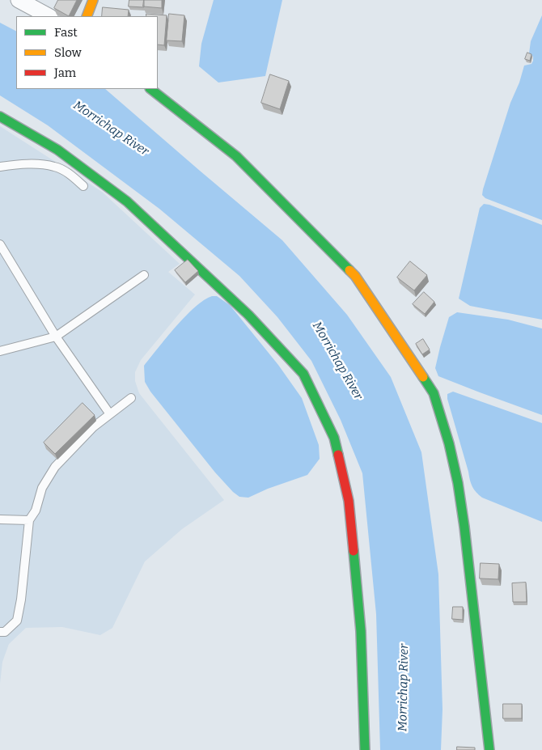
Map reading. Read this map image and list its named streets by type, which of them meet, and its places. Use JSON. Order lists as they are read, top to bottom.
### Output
{
  "water": ["Morrichap River"],
  "legend": ["Fast", "Slow", "Jam"]
}
